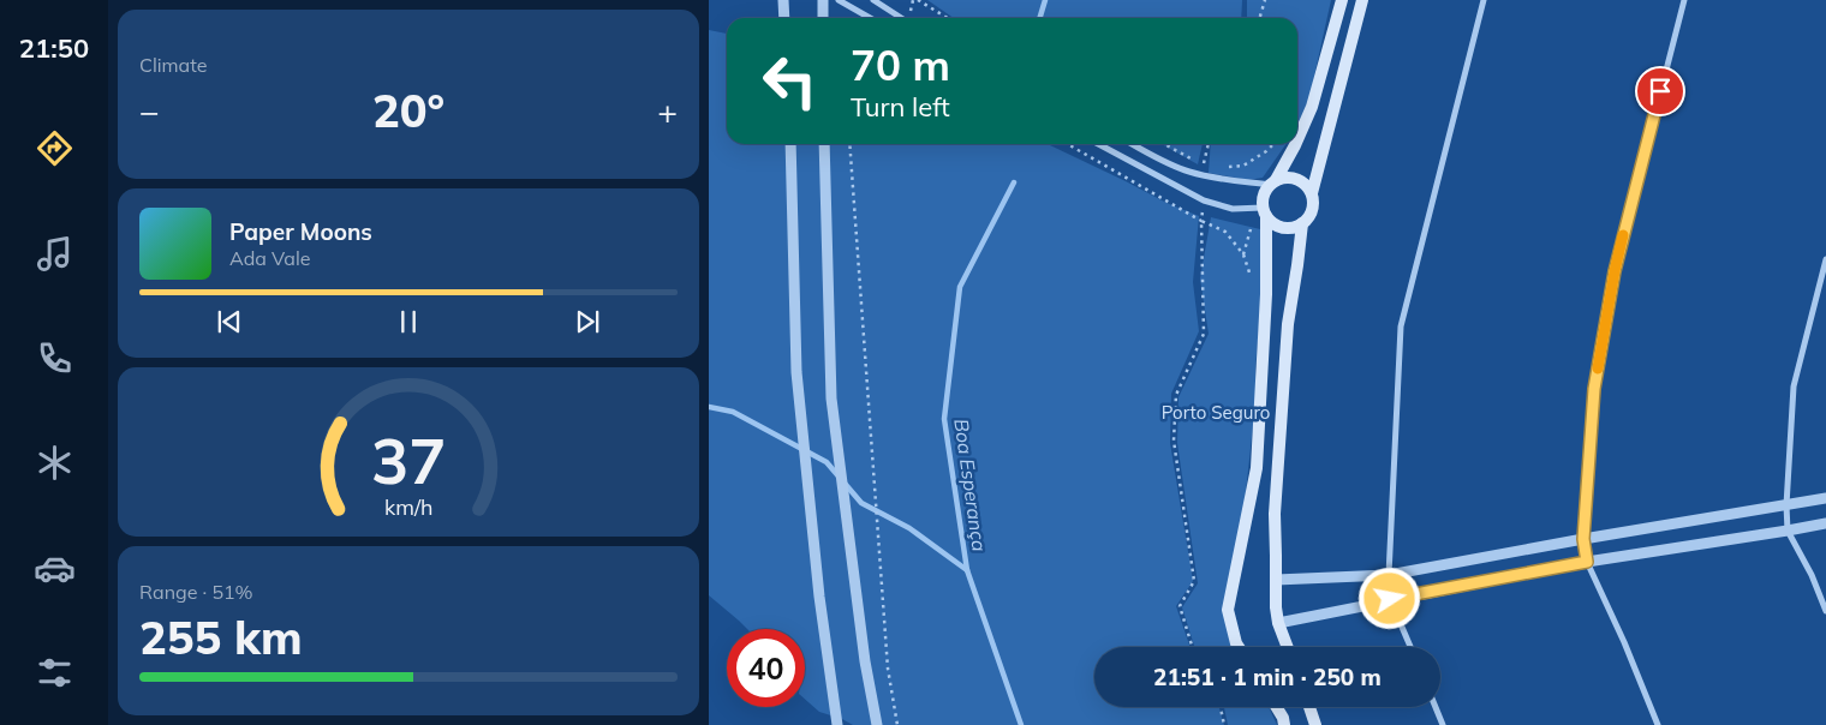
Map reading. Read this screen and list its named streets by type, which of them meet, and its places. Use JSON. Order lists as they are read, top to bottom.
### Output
{
  "water": ["Boa Esperança"],
  "parks": ["Porto Seguro"],
  "page": {
    "tabs": "21:50",
    "tile": [
      "Climate",
      ["Range · 51%", "255 km"]
    ],
    "turn": ["70 m", "Turn left"],
    "heat": ["−", "20°", "+"],
    "song": ["Paper Moons", "Ada Vale"],
    "limit": "40",
    "trip": "21:51 · 1 min · 250 m",
    "gauge": ["37", "km/h"]
  }
}
